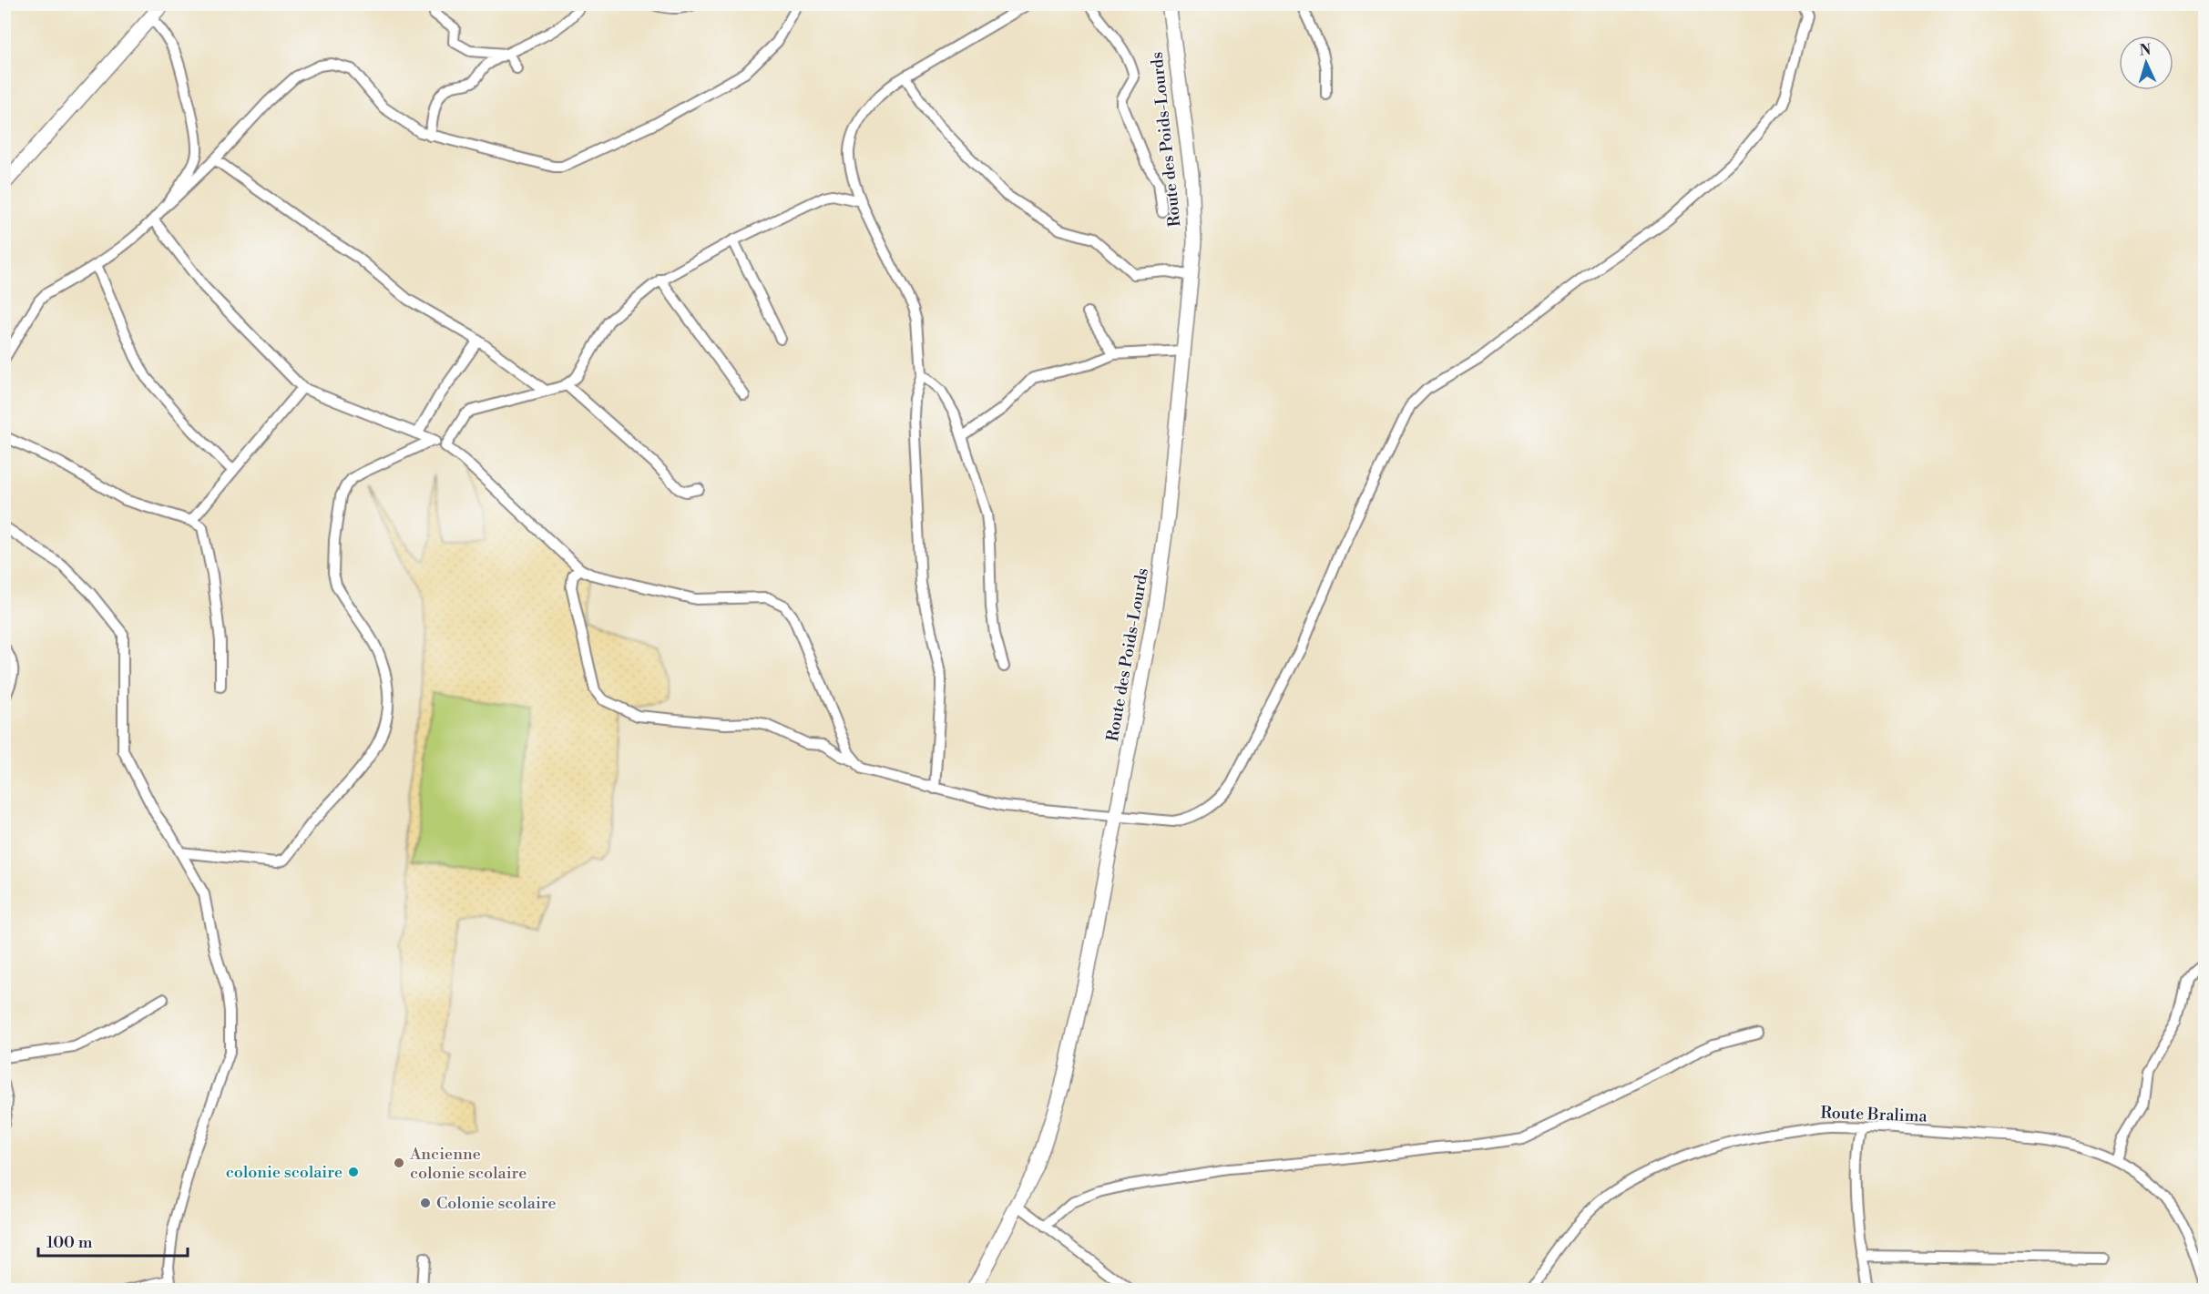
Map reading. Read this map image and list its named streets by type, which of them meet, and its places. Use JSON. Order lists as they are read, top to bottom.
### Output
{
  "streets": {
    "street": ["Route des Poids-Lourds", "Route Bralima"]
  },
  "places": ["Ancienne colonie scolaire", "colonie scolaire", "Colonie scolaire"],
  "scale_bar": "100 m",
  "north": "top"
}
